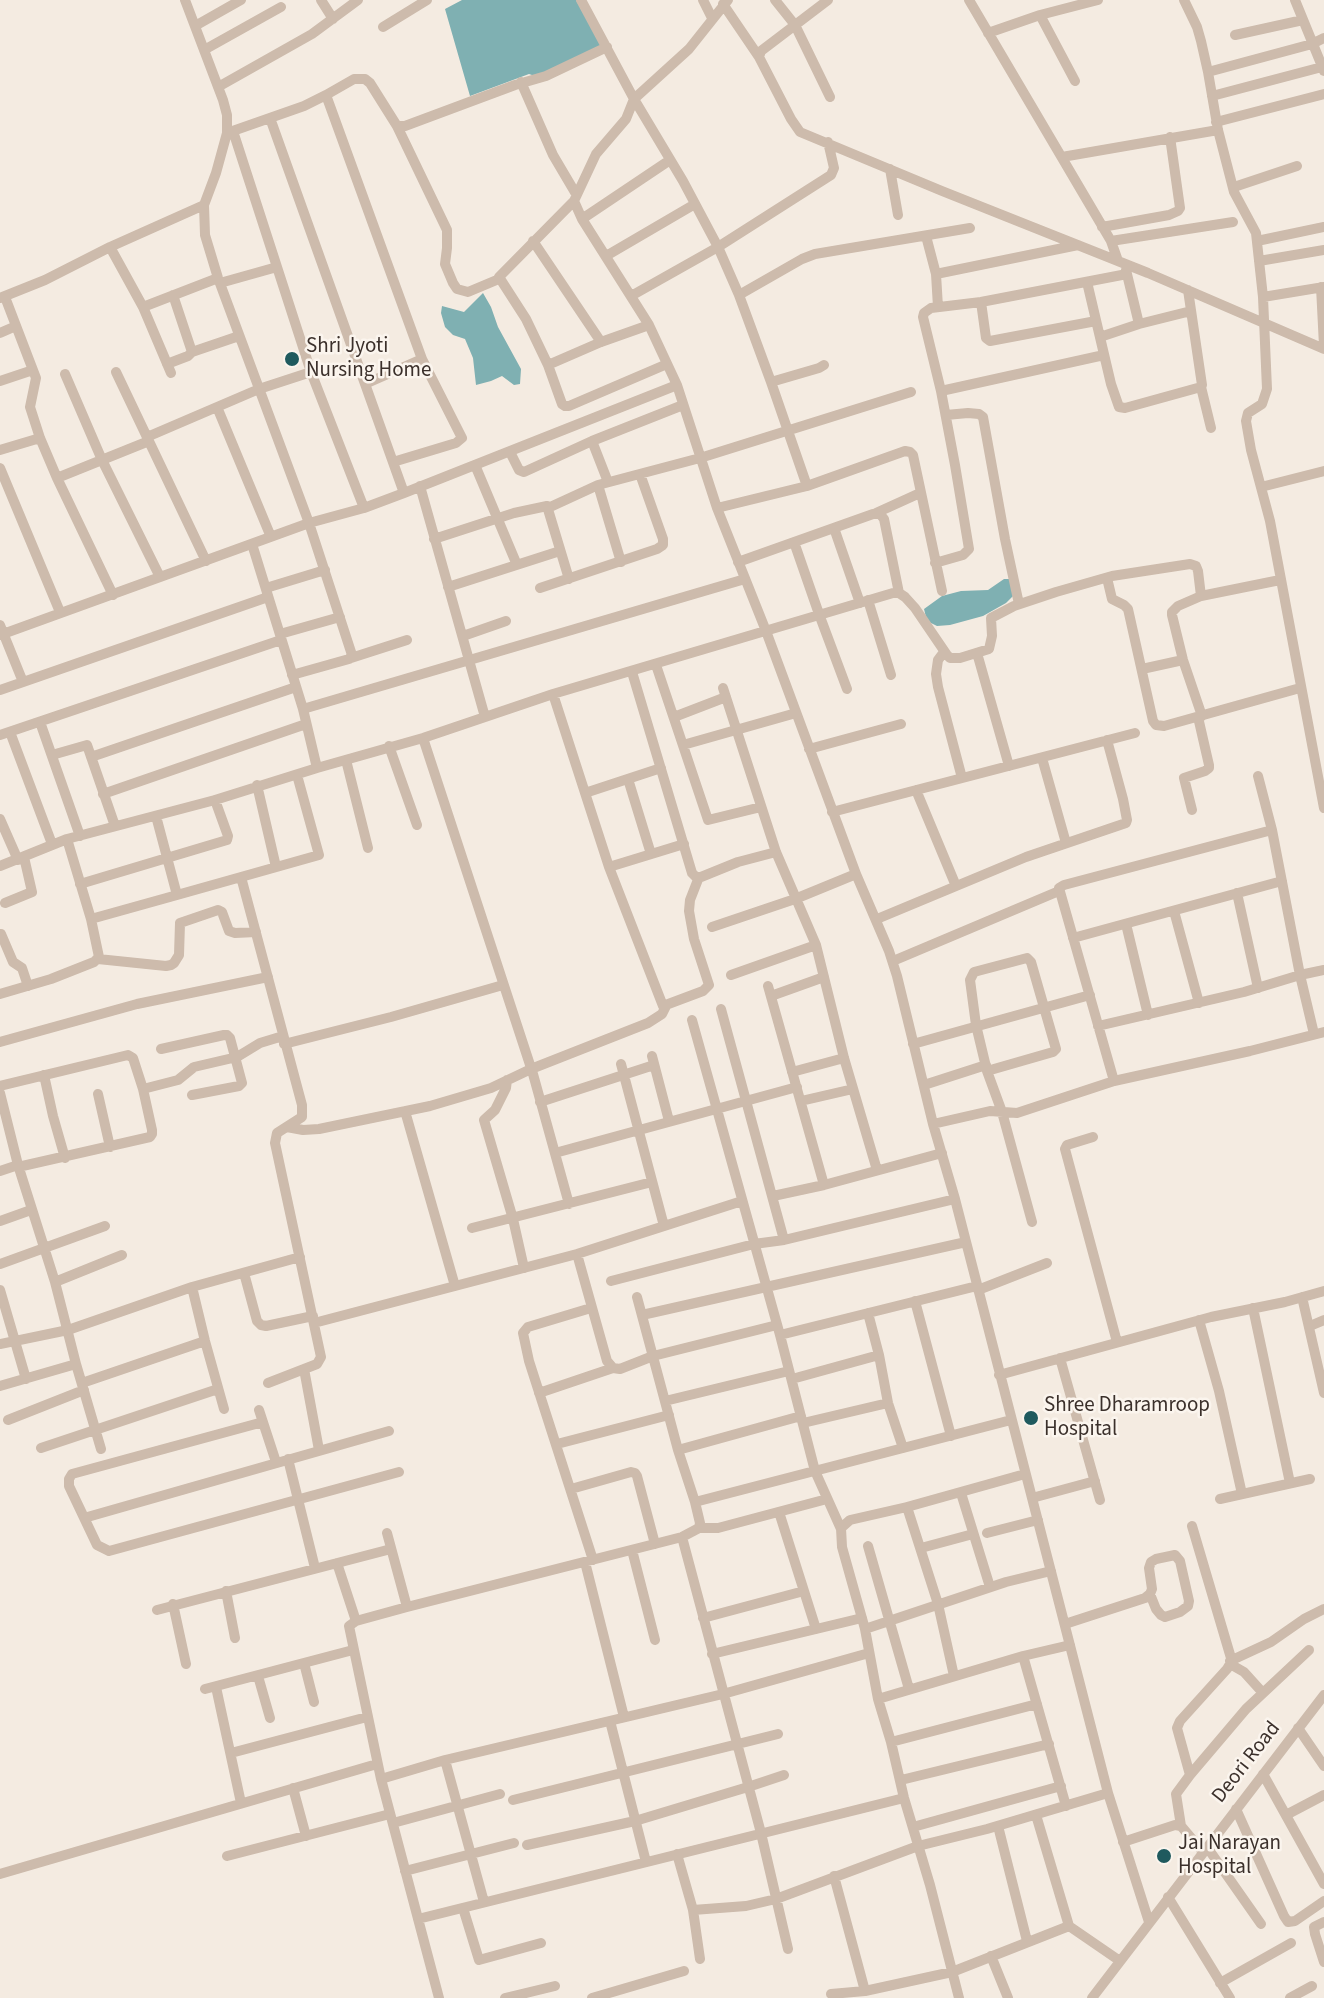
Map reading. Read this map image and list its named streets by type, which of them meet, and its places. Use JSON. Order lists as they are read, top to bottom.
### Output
{
  "streets": {
    "street": ["Deori Road"]
  },
  "places": ["Shri Jyoti Nursing Home", "Shree Dharamroop Hospital", "Jai Narayan Hospital"]
}
